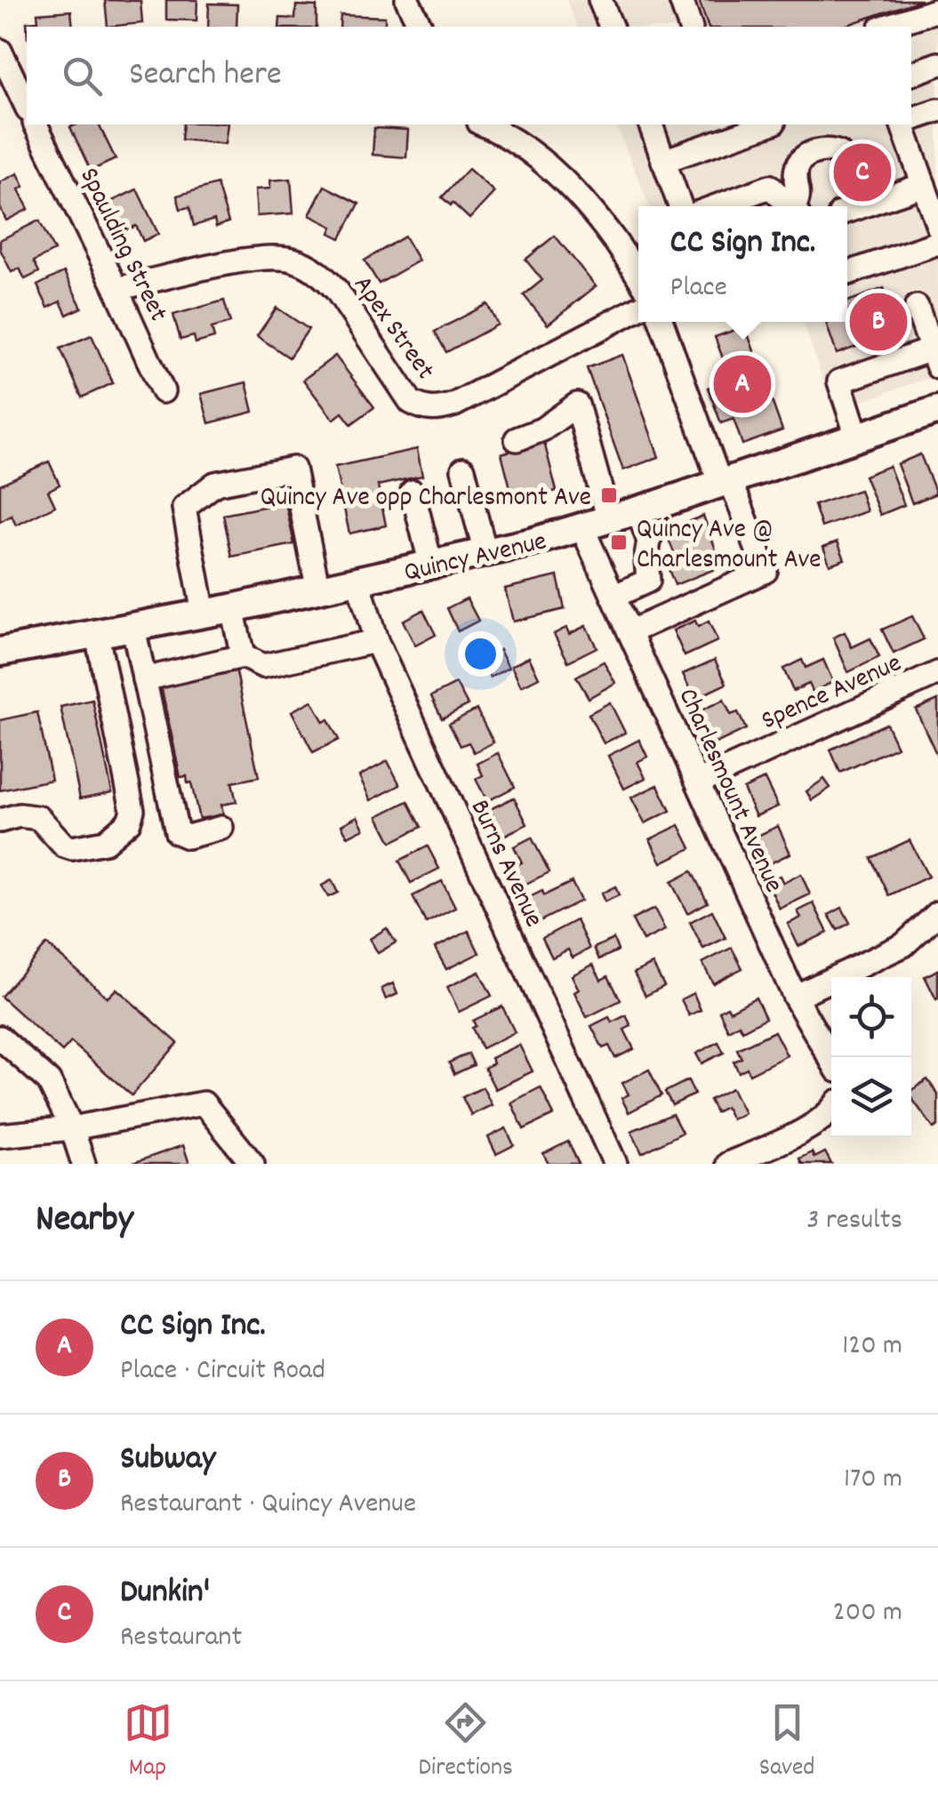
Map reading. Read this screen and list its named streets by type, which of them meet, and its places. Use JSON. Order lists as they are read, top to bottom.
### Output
{
  "streets": {
    "main road": ["Quincy Avenue"],
    "street": [
      "Spaulding Street",
      "Apex Street",
      "Spence Avenue",
      "Charlesmount Avenue",
      "Burns Avenue"
    ]
  },
  "crossings": [
    ["Spaulding Street", "Apex Street"],
    ["Quincy Avenue", "Charlesmount Avenue"],
    ["Quincy Avenue", "Burns Avenue"],
    ["Spence Avenue", "Charlesmount Avenue"]
  ],
  "places": {
    "transit": ["Quincy Ave opp Charlesmont Ave", "Quincy Ave @ Charlesmount Ave"]
  },
  "page": {
    "search": "Search here",
    "pins": ["C", "B", "A"],
    "popup": ["CC Sign Inc.", "Place"],
    "heading": ["Nearby", "3 results"],
    "list": [
      {
        "mark": "A",
        "name": "CC Sign Inc.",
        "note": "Place · Circuit Road",
        "value": "120 m"
      },
      {
        "mark": "B",
        "name": "Subway",
        "note": "Restaurant · Quincy Avenue",
        "value": "170 m"
      },
      {
        "mark": "C",
        "name": "Dunkin'",
        "note": "Restaurant",
        "value": "200 m"
      }
    ],
    "nav": ["Map", "Directions", "Saved"]
  }
}
